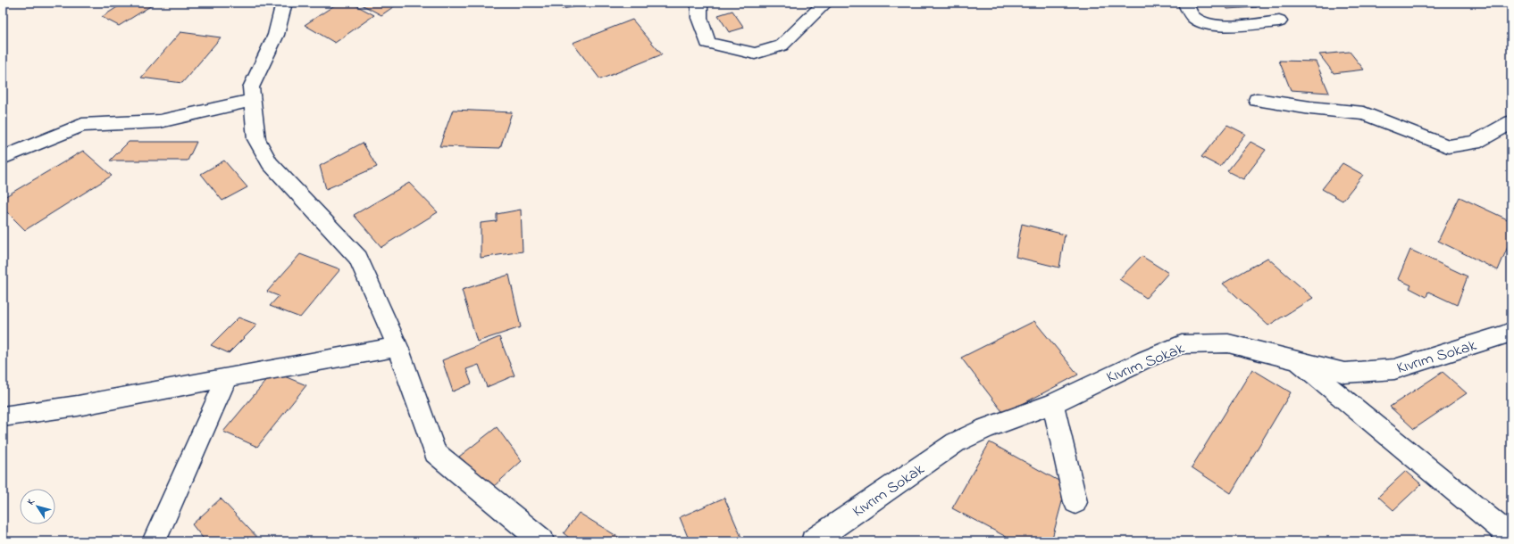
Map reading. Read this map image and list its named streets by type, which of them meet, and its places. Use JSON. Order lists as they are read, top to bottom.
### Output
{
  "streets": {
    "street": ["Kıvrım Sokak"]
  },
  "north": "top left"
}
